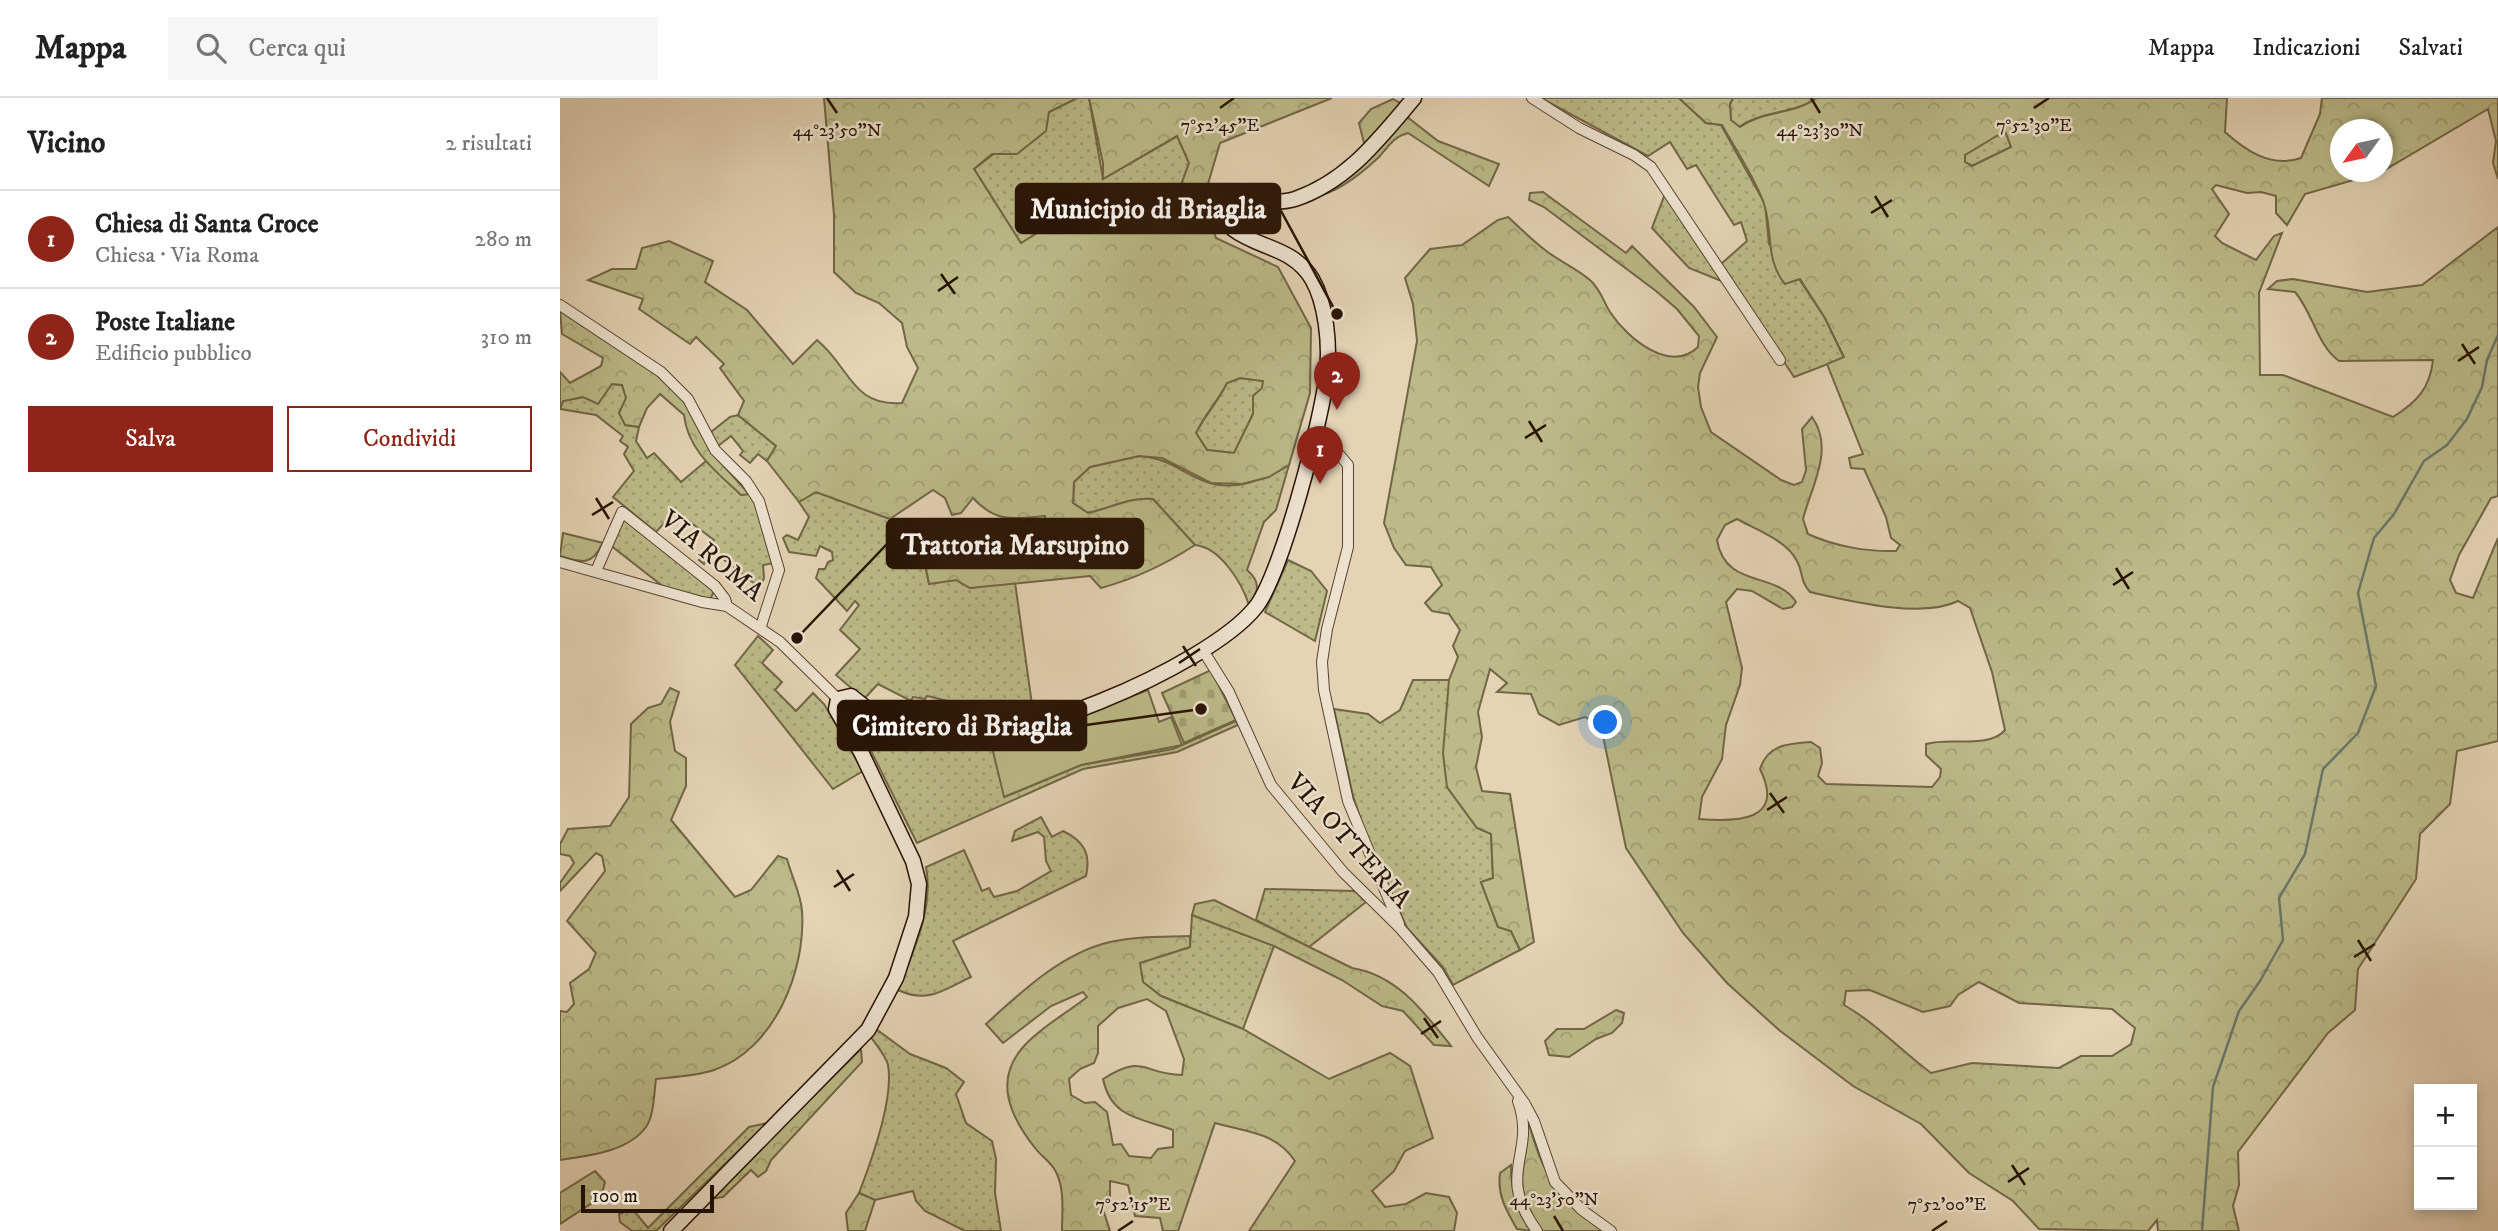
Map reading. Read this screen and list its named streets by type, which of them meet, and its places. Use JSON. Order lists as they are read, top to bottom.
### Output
{
  "streets": {
    "main road": ["VIA ROMA"],
    "street": ["VIA OTTERIA"]
  },
  "crossings": [
    ["VIA ROMA", "VIA OTTERIA"]
  ],
  "places": ["Municipio di Briaglia", "Trattoria Marsupino", "Cimitero di Briaglia"],
  "scale_bar": "100 m",
  "north": "bottom left",
  "page": {
    "header": "Mappa",
    "search": "Cerca qui",
    "nav": ["Mappa", "Indicazioni", "Salvati"],
    "heading": ["Vicino", "2 risultati"],
    "list": [
      {
        "mark": "1",
        "name": "Chiesa di Santa Croce",
        "note": "Chiesa · Via Roma",
        "value": "280 m"
      },
      {
        "mark": "2",
        "name": "Poste Italiane",
        "note": "Edificio pubblico",
        "value": "310 m"
      }
    ],
    "pins": ["2", "1"],
    "buttons": ["Salva", "Condividi"],
    "map_buttons": ["+", "−"],
    "scale": "100 m"
  },
  "coordinates": [
    "7°52'45\"E",
    "7°52'30\"E",
    "44°23'50\"N",
    "44°23'30\"N",
    "7°52'15\"E",
    "7°52'00\"E"
  ]
}
